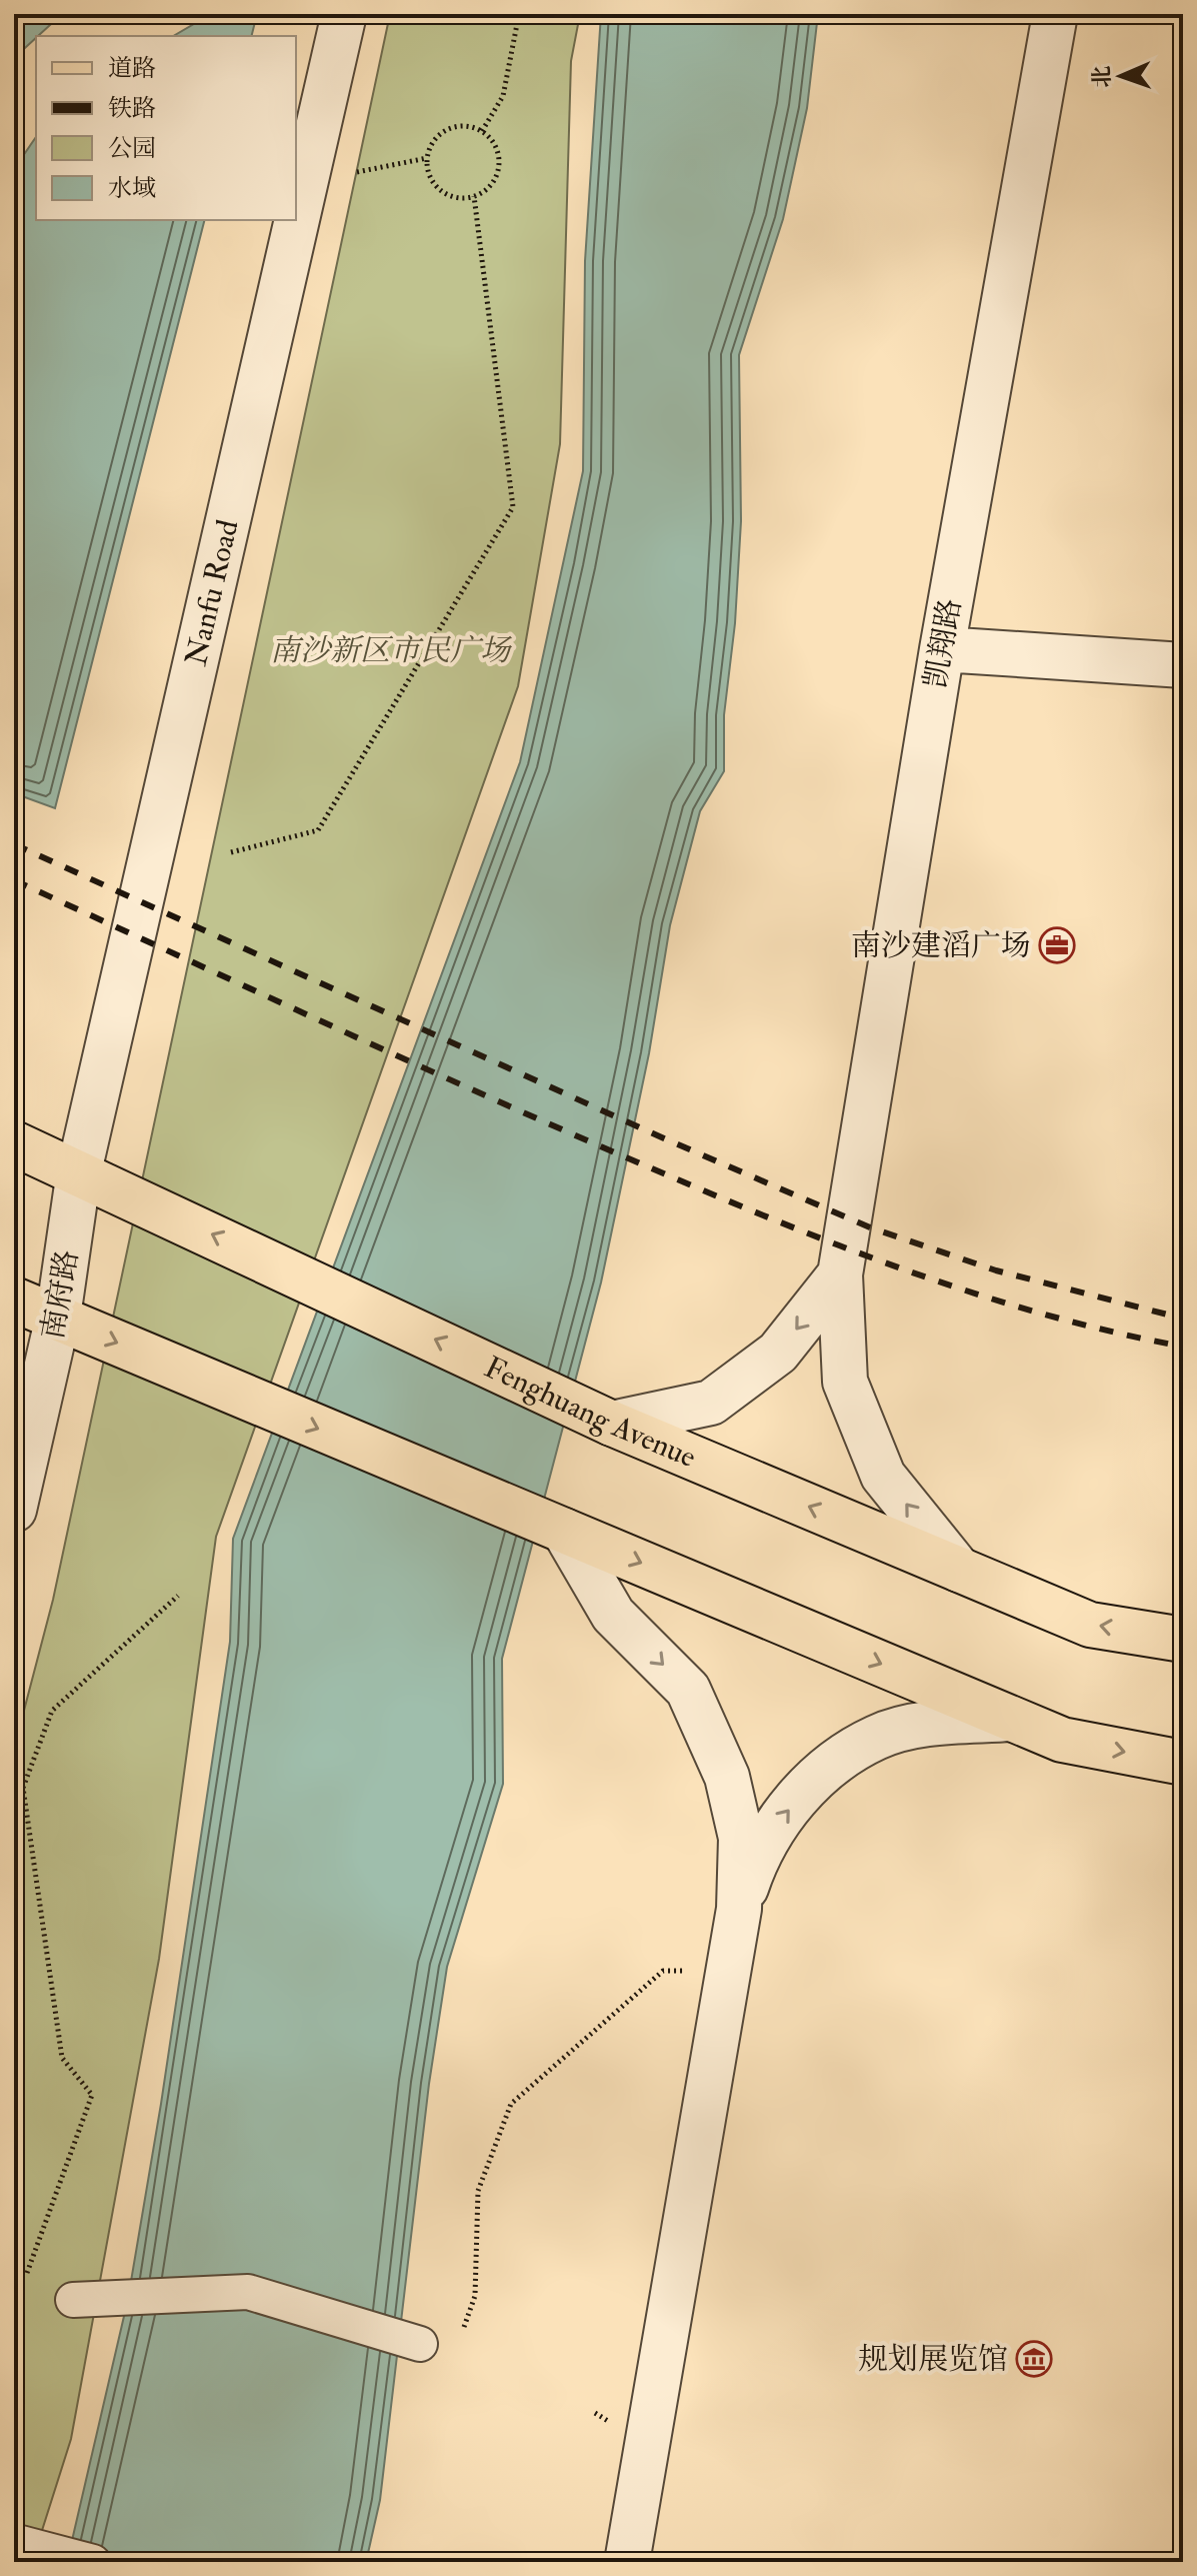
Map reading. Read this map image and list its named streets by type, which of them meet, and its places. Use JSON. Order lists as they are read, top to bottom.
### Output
{
  "streets": {
    "main road": ["Fenghuang Avenue"],
    "street": ["Nanfu Road", "凯翔路", "南府路"]
  },
  "crossings": [
    ["Nanfu Road", "南府路"],
    ["Nanfu Road", "Fenghuang Avenue"],
    ["凯翔路", "Fenghuang Avenue"],
    ["南府路", "Fenghuang Avenue"]
  ],
  "parks": ["南沙新区市民广场"],
  "places": {
    "office": ["南沙建滔广场"],
    "museum": ["规划展览馆"]
  },
  "legend": [
    "道路",
    "铁路",
    "公园",
    "水域"
  ],
  "north": "left"
}
